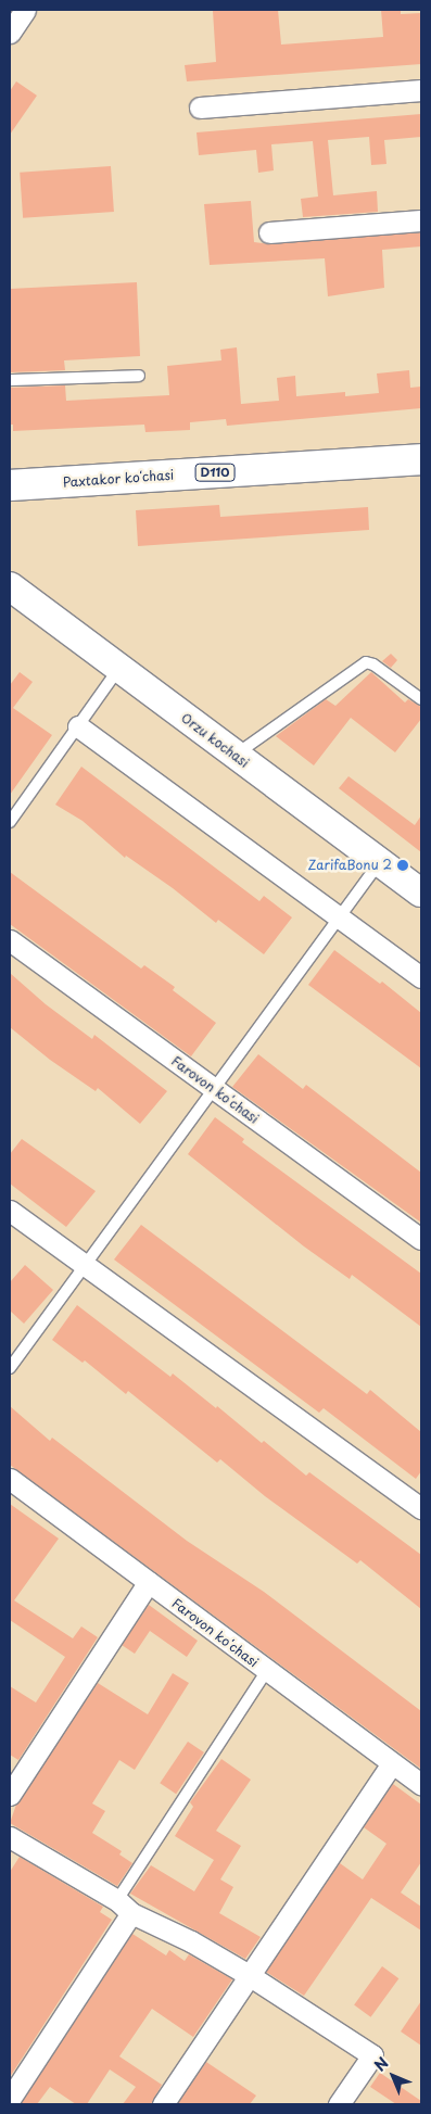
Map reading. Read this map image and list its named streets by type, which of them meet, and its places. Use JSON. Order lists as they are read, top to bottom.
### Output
{
  "streets": {
    "main road": ["D110", "Paxtakor koʻchasi", "Orzu kochasi"],
    "street": ["Farovon koʻchasi"]
  },
  "places": ["ZarifaBonu 2"],
  "north": "top left"
}
